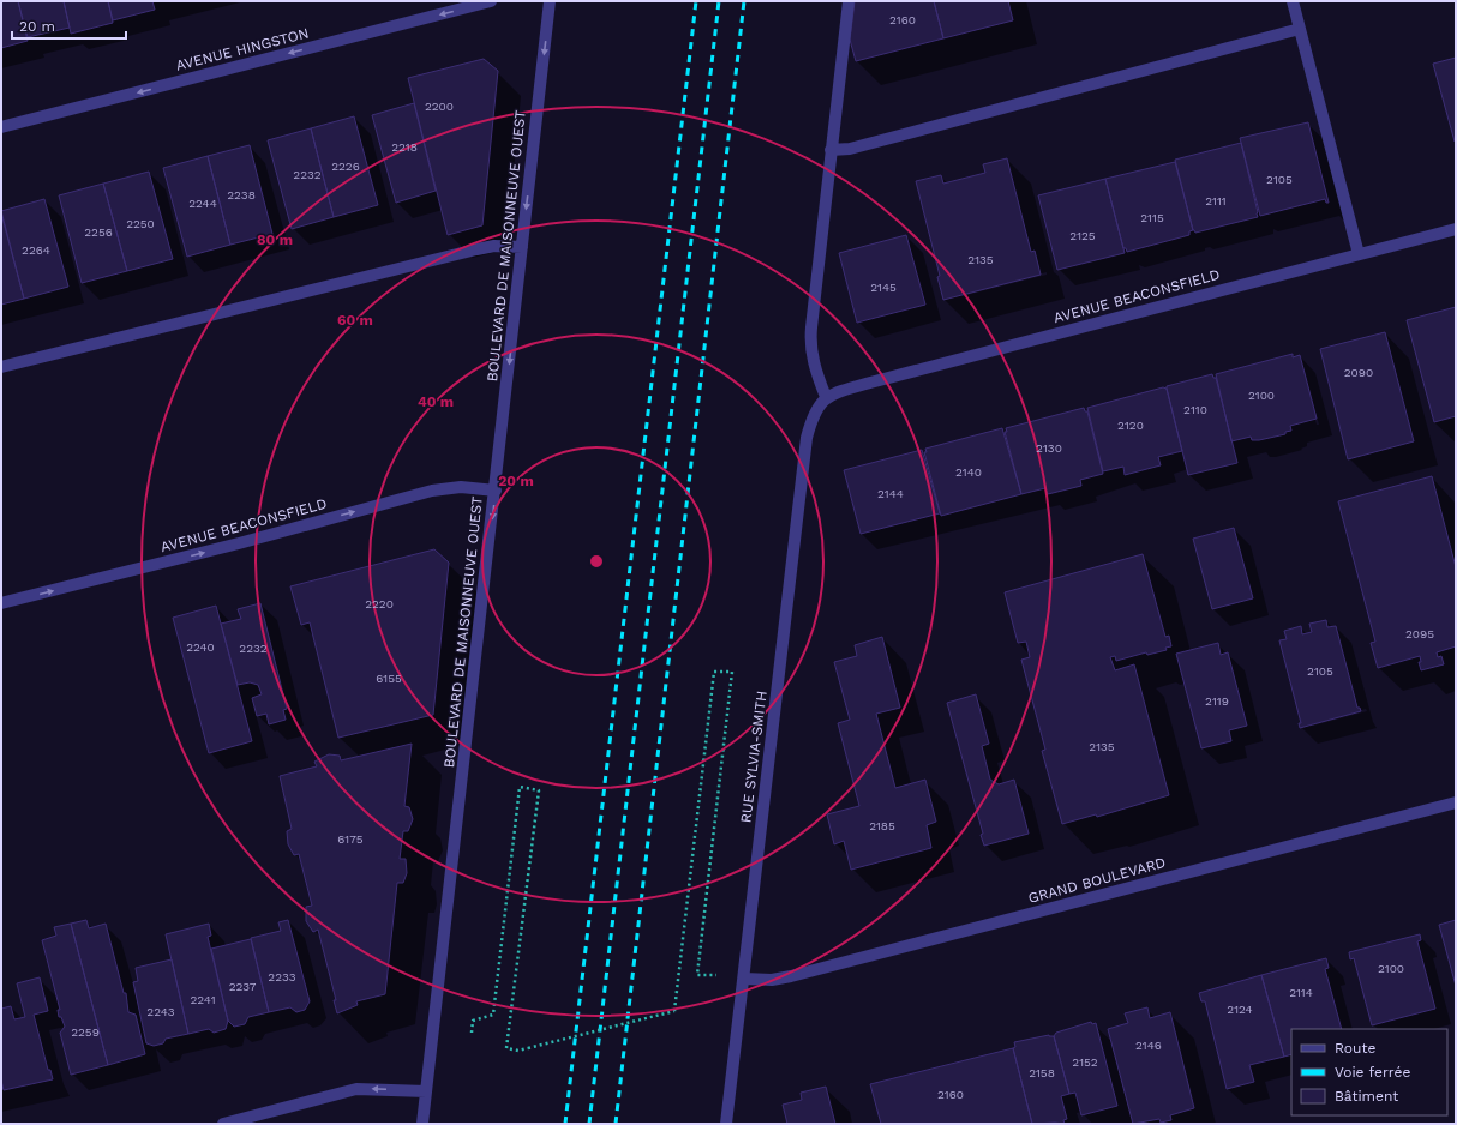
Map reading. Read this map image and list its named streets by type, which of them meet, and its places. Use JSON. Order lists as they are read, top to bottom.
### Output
{
  "streets": {
    "street": [
      "AVENUE HINGSTON",
      "BOULEVARD DE MAISONNEUVE OUEST",
      "AVENUE BEACONSFIELD",
      "RUE SYLVIA-SMITH",
      "GRAND BOULEVARD"
    ]
  },
  "crossings": [
    ["BOULEVARD DE MAISONNEUVE OUEST", "AVENUE BEACONSFIELD"],
    ["AVENUE BEACONSFIELD", "RUE SYLVIA-SMITH"],
    ["RUE SYLVIA-SMITH", "GRAND BOULEVARD"]
  ],
  "one_way": ["AVENUE HINGSTON", "BOULEVARD DE MAISONNEUVE OUEST", "AVENUE BEACONSFIELD"],
  "house_numbers": [
    "2160",
    "2200",
    "2218",
    "2226",
    "2232",
    "2105",
    "2238",
    "2111",
    "2244",
    "2115",
    "2250",
    "2256",
    "2125",
    "2264",
    "2135",
    "2145",
    "2090",
    "2100",
    "2110",
    "2120",
    "2130",
    "2140",
    "2144",
    "2220",
    "2095",
    "2240",
    "2232",
    "2105",
    "6155",
    "2119",
    "2135",
    "2185",
    "6175",
    "2100",
    "2233",
    "2237",
    "2114",
    "2241",
    "2124",
    "2243",
    "2259",
    "2146",
    "2152",
    "2158",
    "2160"
  ],
  "legend": ["Route", "Voie ferrée", "Bâtiment"],
  "scale_bar": "20 m",
  "rings": [
    "80 m",
    "60 m",
    "40 m",
    "20 m"
  ]
}
